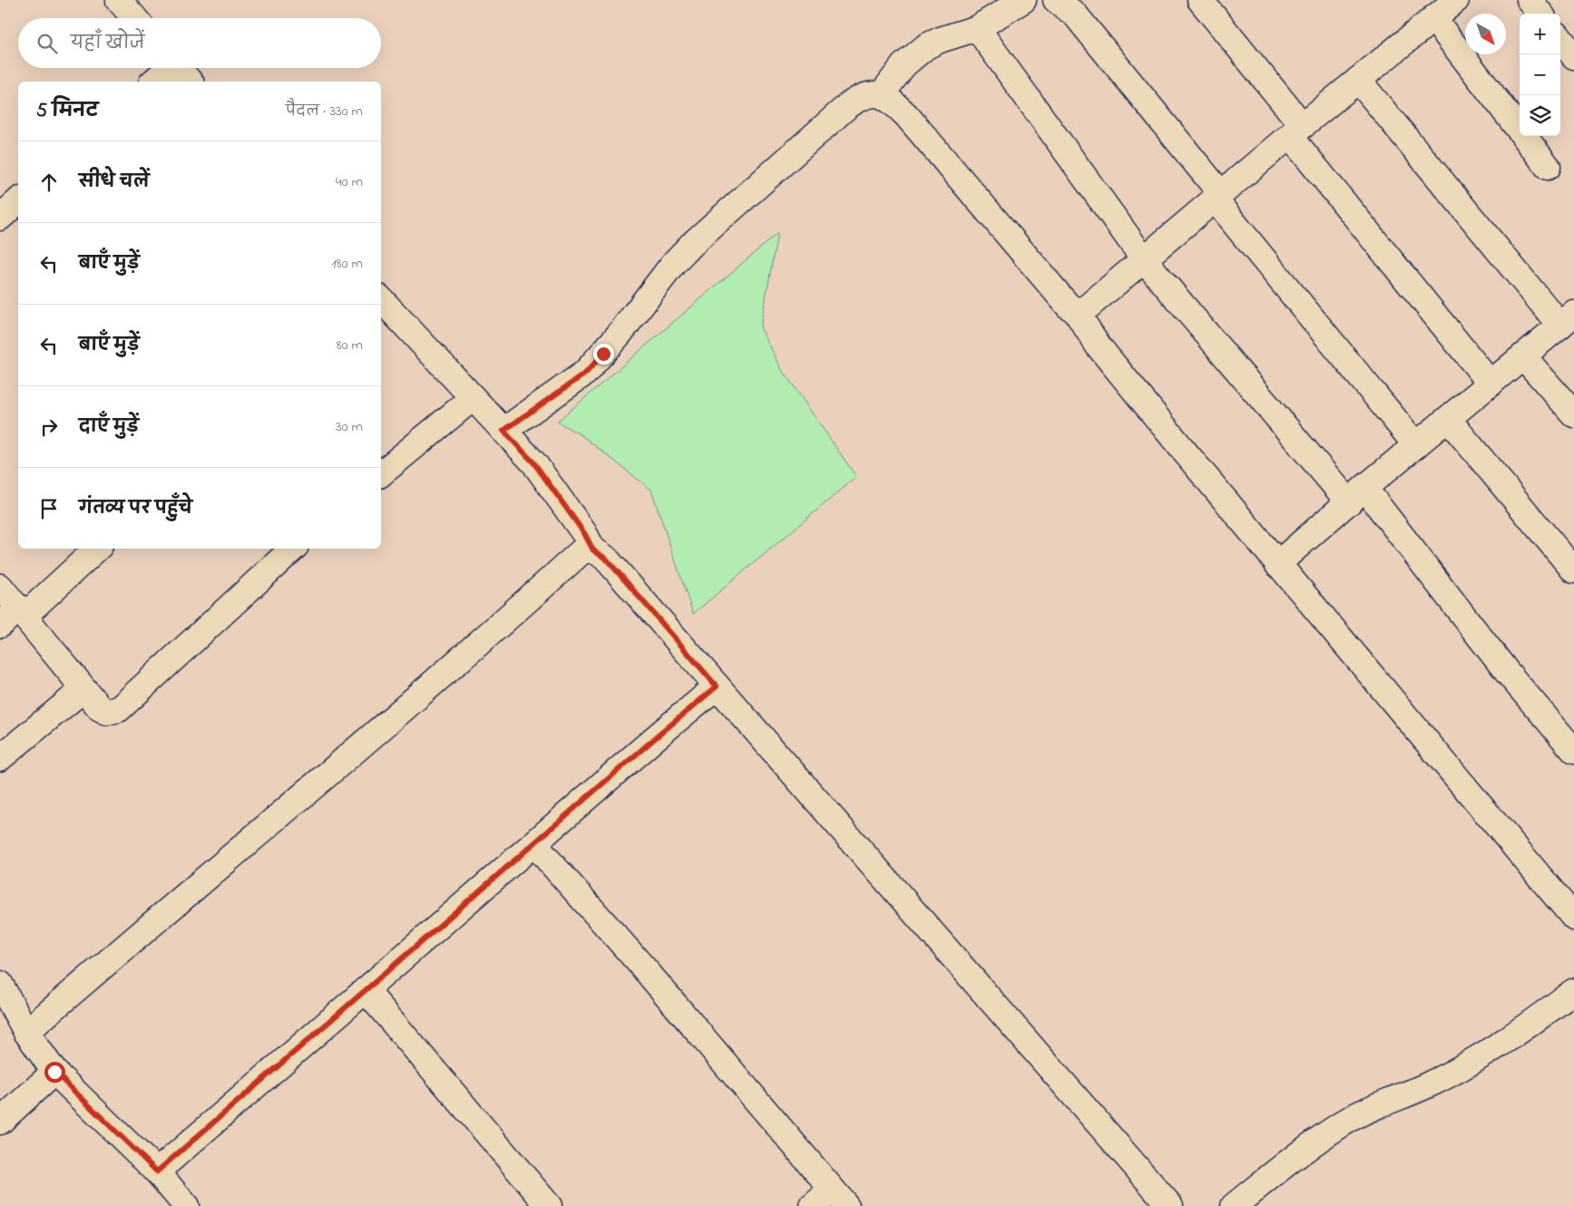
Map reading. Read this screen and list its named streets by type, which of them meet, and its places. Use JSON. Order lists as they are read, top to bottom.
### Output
{
  "north": "bottom right",
  "page": {
    "map_buttons": ["+", "−"],
    "search": "यहाँ खोजें",
    "heading": ["5 मिनट", "पैदल · 330 m"],
    "list": [
      ["सीधे चलें", "40 m"],
      ["बाएँ मुड़ें", "180 m"],
      ["बाएँ मुड़ें", "80 m"],
      ["दाएँ मुड़ें", "30 m"],
      "गंतव्य पर पहुँचे"
    ]
  }
}
